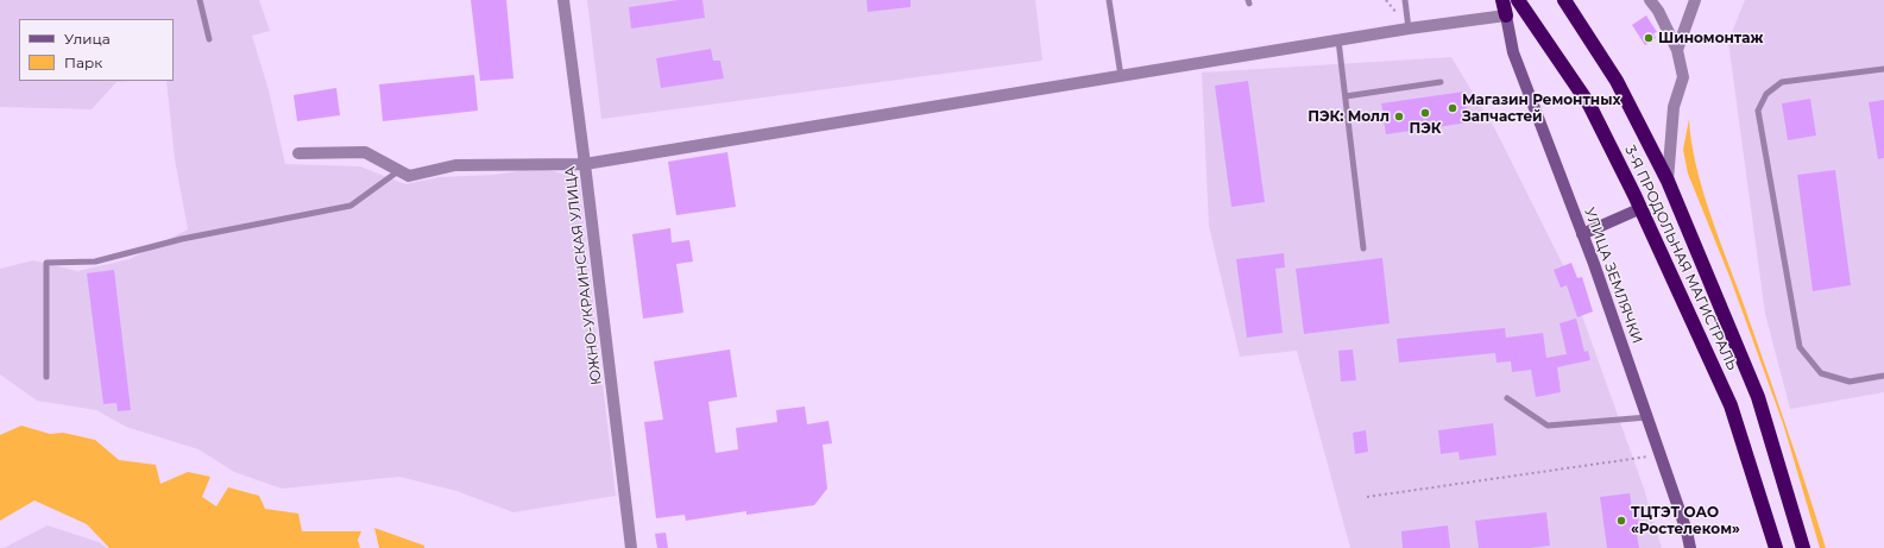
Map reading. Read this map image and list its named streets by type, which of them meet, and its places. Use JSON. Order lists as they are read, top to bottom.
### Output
{
  "streets": {
    "highway": ["3-Я ПРОДОЛЬНАЯ МАГИСТРАЛЬ"],
    "street": ["ЮЖНО-УКРАИНСКАЯ УЛИЦА", "УЛИЦА ЗЕМЛЯЧКИ"]
  },
  "places": [
    "Шиномонтаж",
    "Магазин Ремонтных Запчастей",
    "ПЭК",
    "ПЭК: Молл",
    "ТЦТЭТ ОАО «Ростелеком»"
  ],
  "legend": ["Улица", "Парк"]
}
